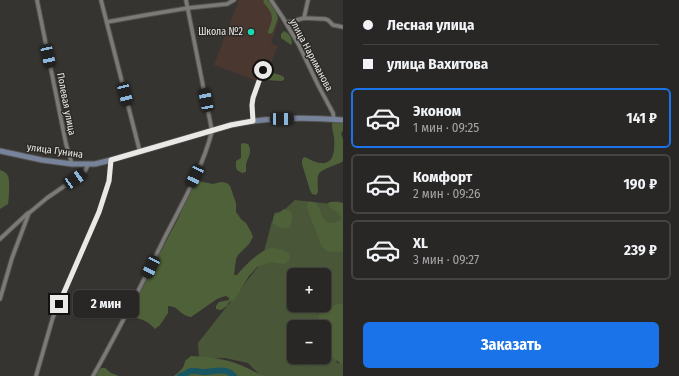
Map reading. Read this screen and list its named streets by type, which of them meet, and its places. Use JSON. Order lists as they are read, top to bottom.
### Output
{
  "streets": {
    "main road": ["улица Гунина"],
    "street": ["улица Нариманова", "Полевая улица"]
  },
  "crossings": [
    ["улица Нариманова", "улица Гунина"],
    ["Полевая улица", "улица Гунина"]
  ],
  "places": ["Школа №2"],
  "page": {
    "banner": ["Лесная улица", "улица Вахитова"],
    "list": [
      {
        "name": "Эконом",
        "note": "1 мин · 09:25",
        "value": "141 ₽"
      },
      {
        "name": "Комфорт",
        "note": "2 мин · 09:26",
        "value": "190 ₽"
      },
      {
        "name": "XL",
        "note": "3 мин · 09:27",
        "value": "239 ₽"
      }
    ],
    "map_buttons": ["+", "−"],
    "bubble": "2 мин",
    "buttons": "Заказать"
  }
}
